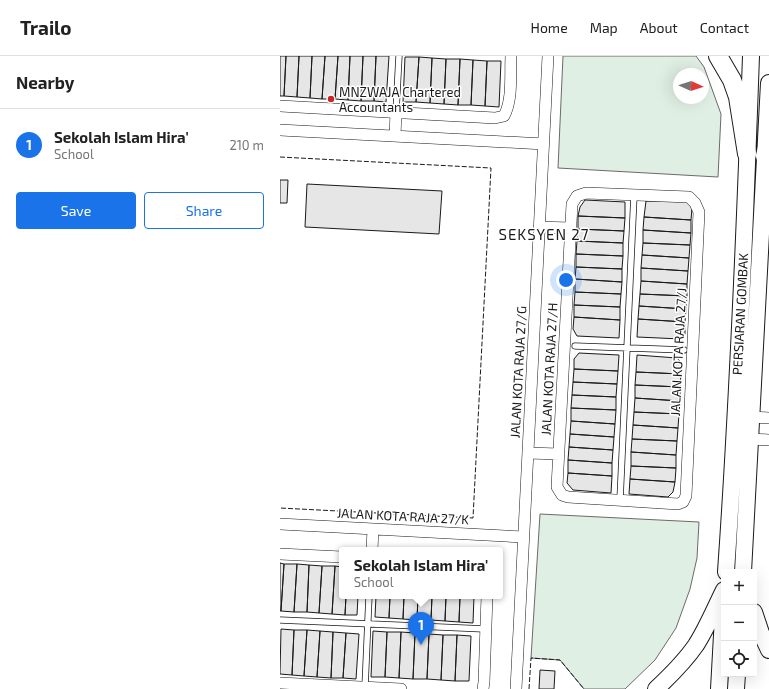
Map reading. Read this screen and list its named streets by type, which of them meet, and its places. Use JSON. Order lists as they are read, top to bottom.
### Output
{
  "streets": {
    "main road": ["PERSIARAN GOMBAK"],
    "street": [
      "JALAN KOTA RAJA 27/J",
      "JALAN KOTA RAJA 27/H",
      "JALAN KOTA RAJA 27/G",
      "JALAN KOTA RAJA 27/K"
    ]
  },
  "crossings": [
    ["JALAN KOTA RAJA 27/J", "JALAN KOTA RAJA 27/H"],
    ["JALAN KOTA RAJA 27/G", "JALAN KOTA RAJA 27/K"]
  ],
  "districts": ["SEKSYEN 27"],
  "places": ["MNZWAJA Chartered Accountants"],
  "north": "right",
  "page": {
    "header": "Trailo",
    "nav": [
      "Home",
      "Map",
      "About",
      "Contact"
    ],
    "heading": "Nearby",
    "list": [
      {
        "mark": "1",
        "name": "Sekolah Islam Hira'",
        "note": "School",
        "value": "210 m"
      }
    ],
    "buttons": ["Save", "Share"],
    "popup": ["Sekolah Islam Hira'", "School"],
    "map_buttons": ["+", "−"],
    "pins": "1"
  }
}
